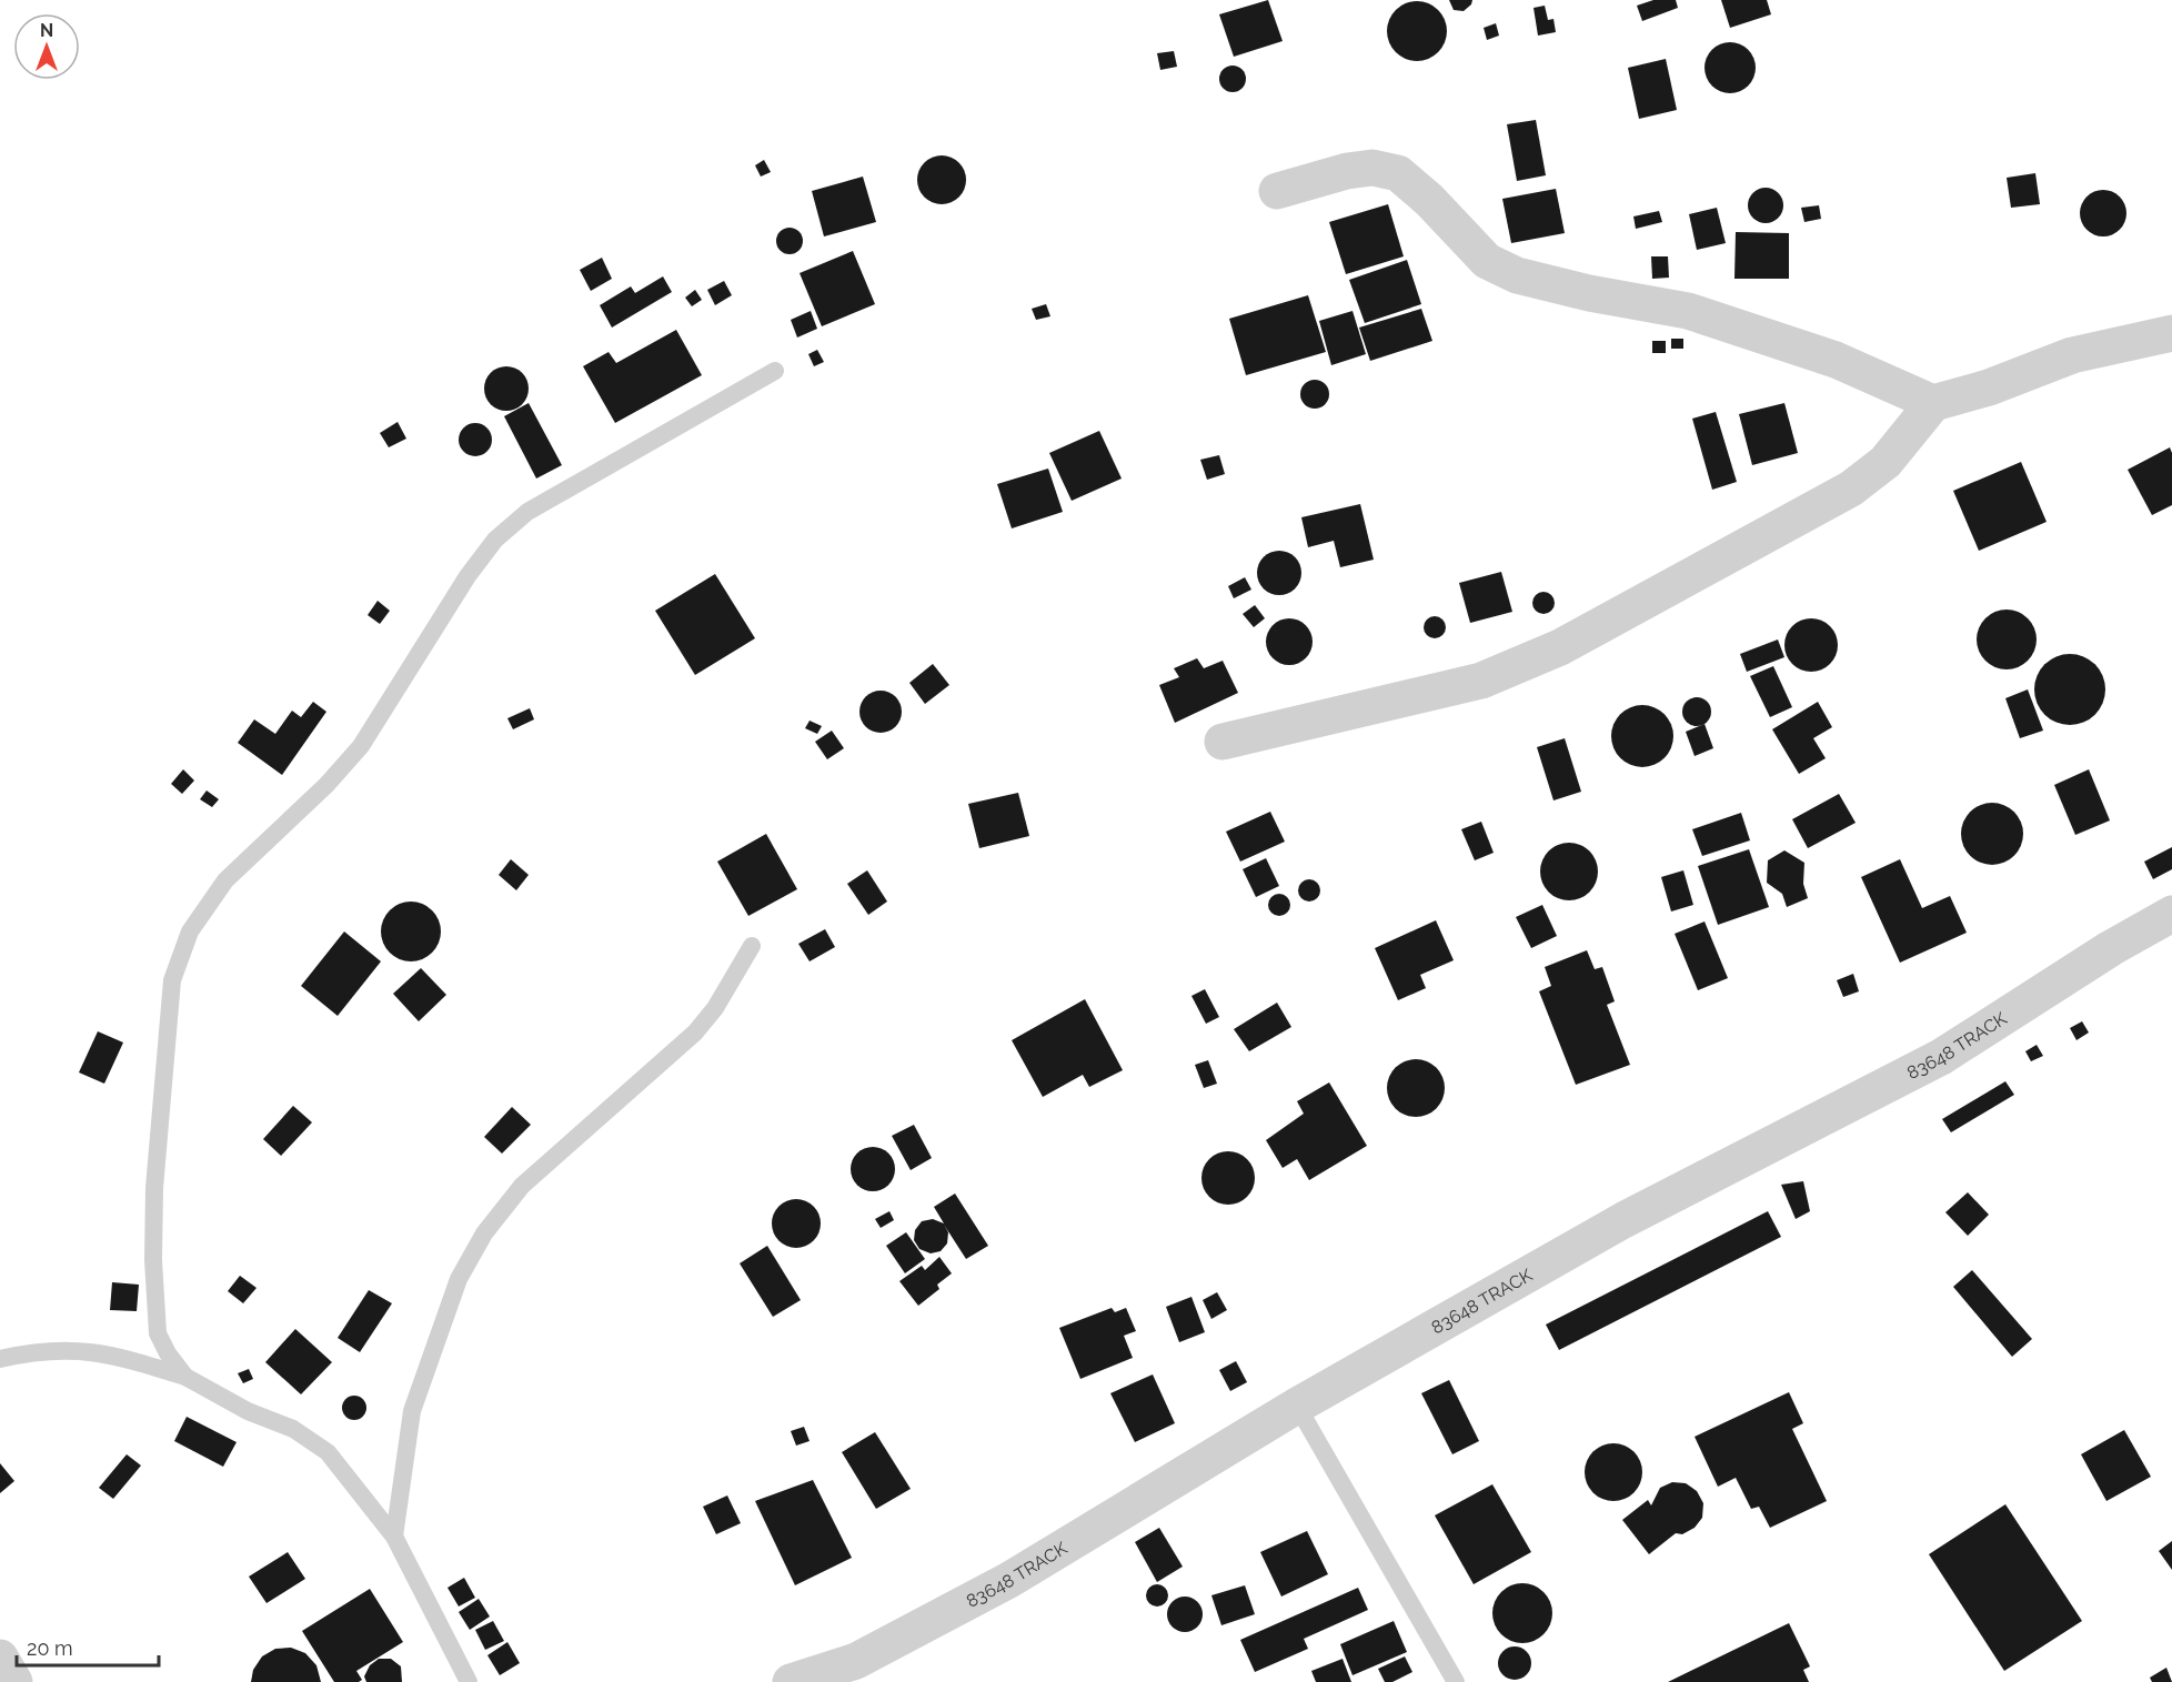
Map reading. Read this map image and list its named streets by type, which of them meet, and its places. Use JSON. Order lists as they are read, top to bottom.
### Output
{
  "streets": {
    "street": ["83648 TRACK"]
  },
  "scale_bar": "20 m",
  "north": "top"
}
